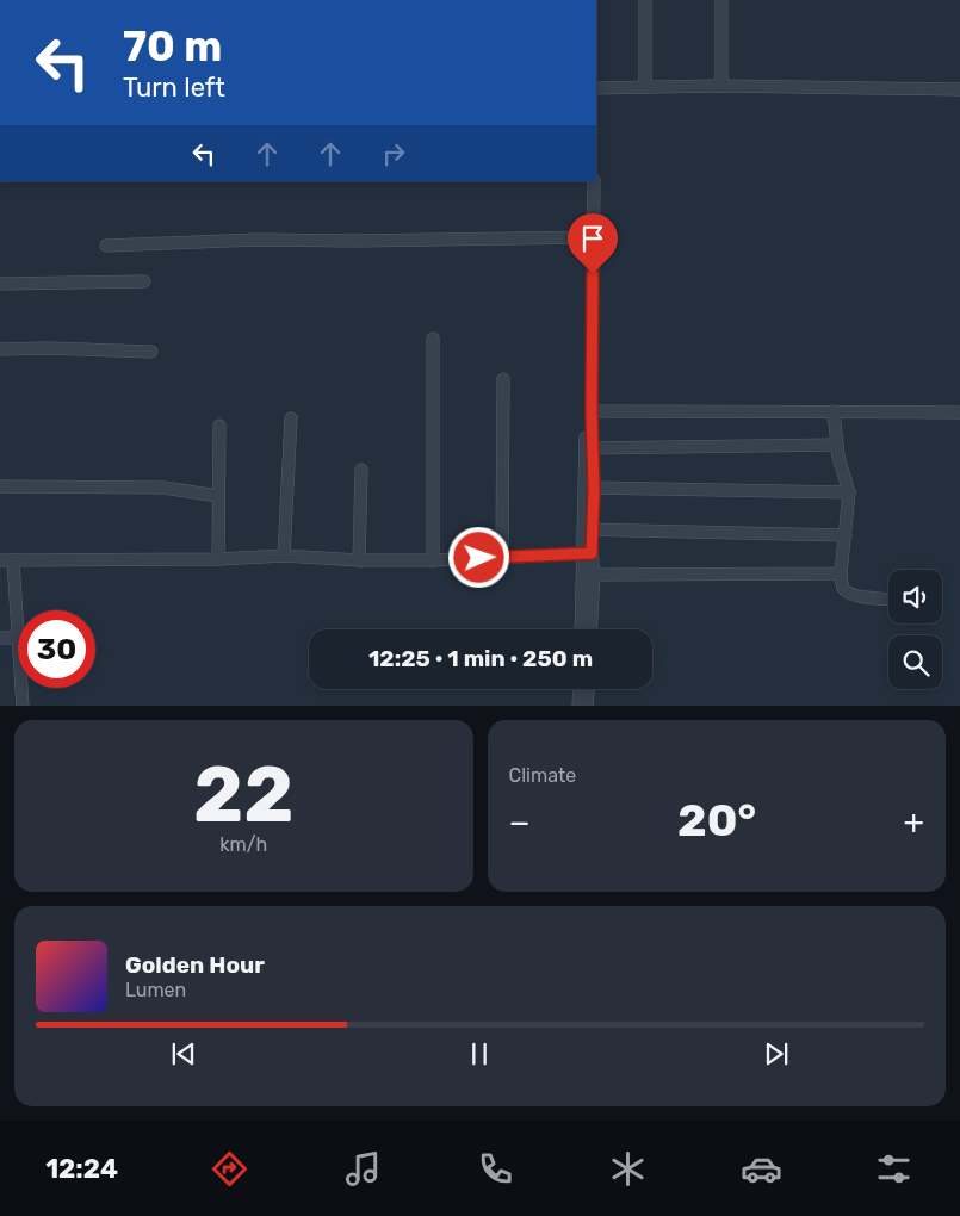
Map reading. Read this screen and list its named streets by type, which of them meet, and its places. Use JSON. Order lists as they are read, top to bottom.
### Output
{
  "page": {
    "turn": ["70 m", "Turn left"],
    "limit": "30",
    "trip": "12:25 · 1 min · 250 m",
    "tile": [
      ["22", "km/h"],
      "Climate"
    ],
    "heat": ["−", "20°", "+"],
    "song": ["Golden Hour", "Lumen"],
    "tabs": "12:24"
  }
}
